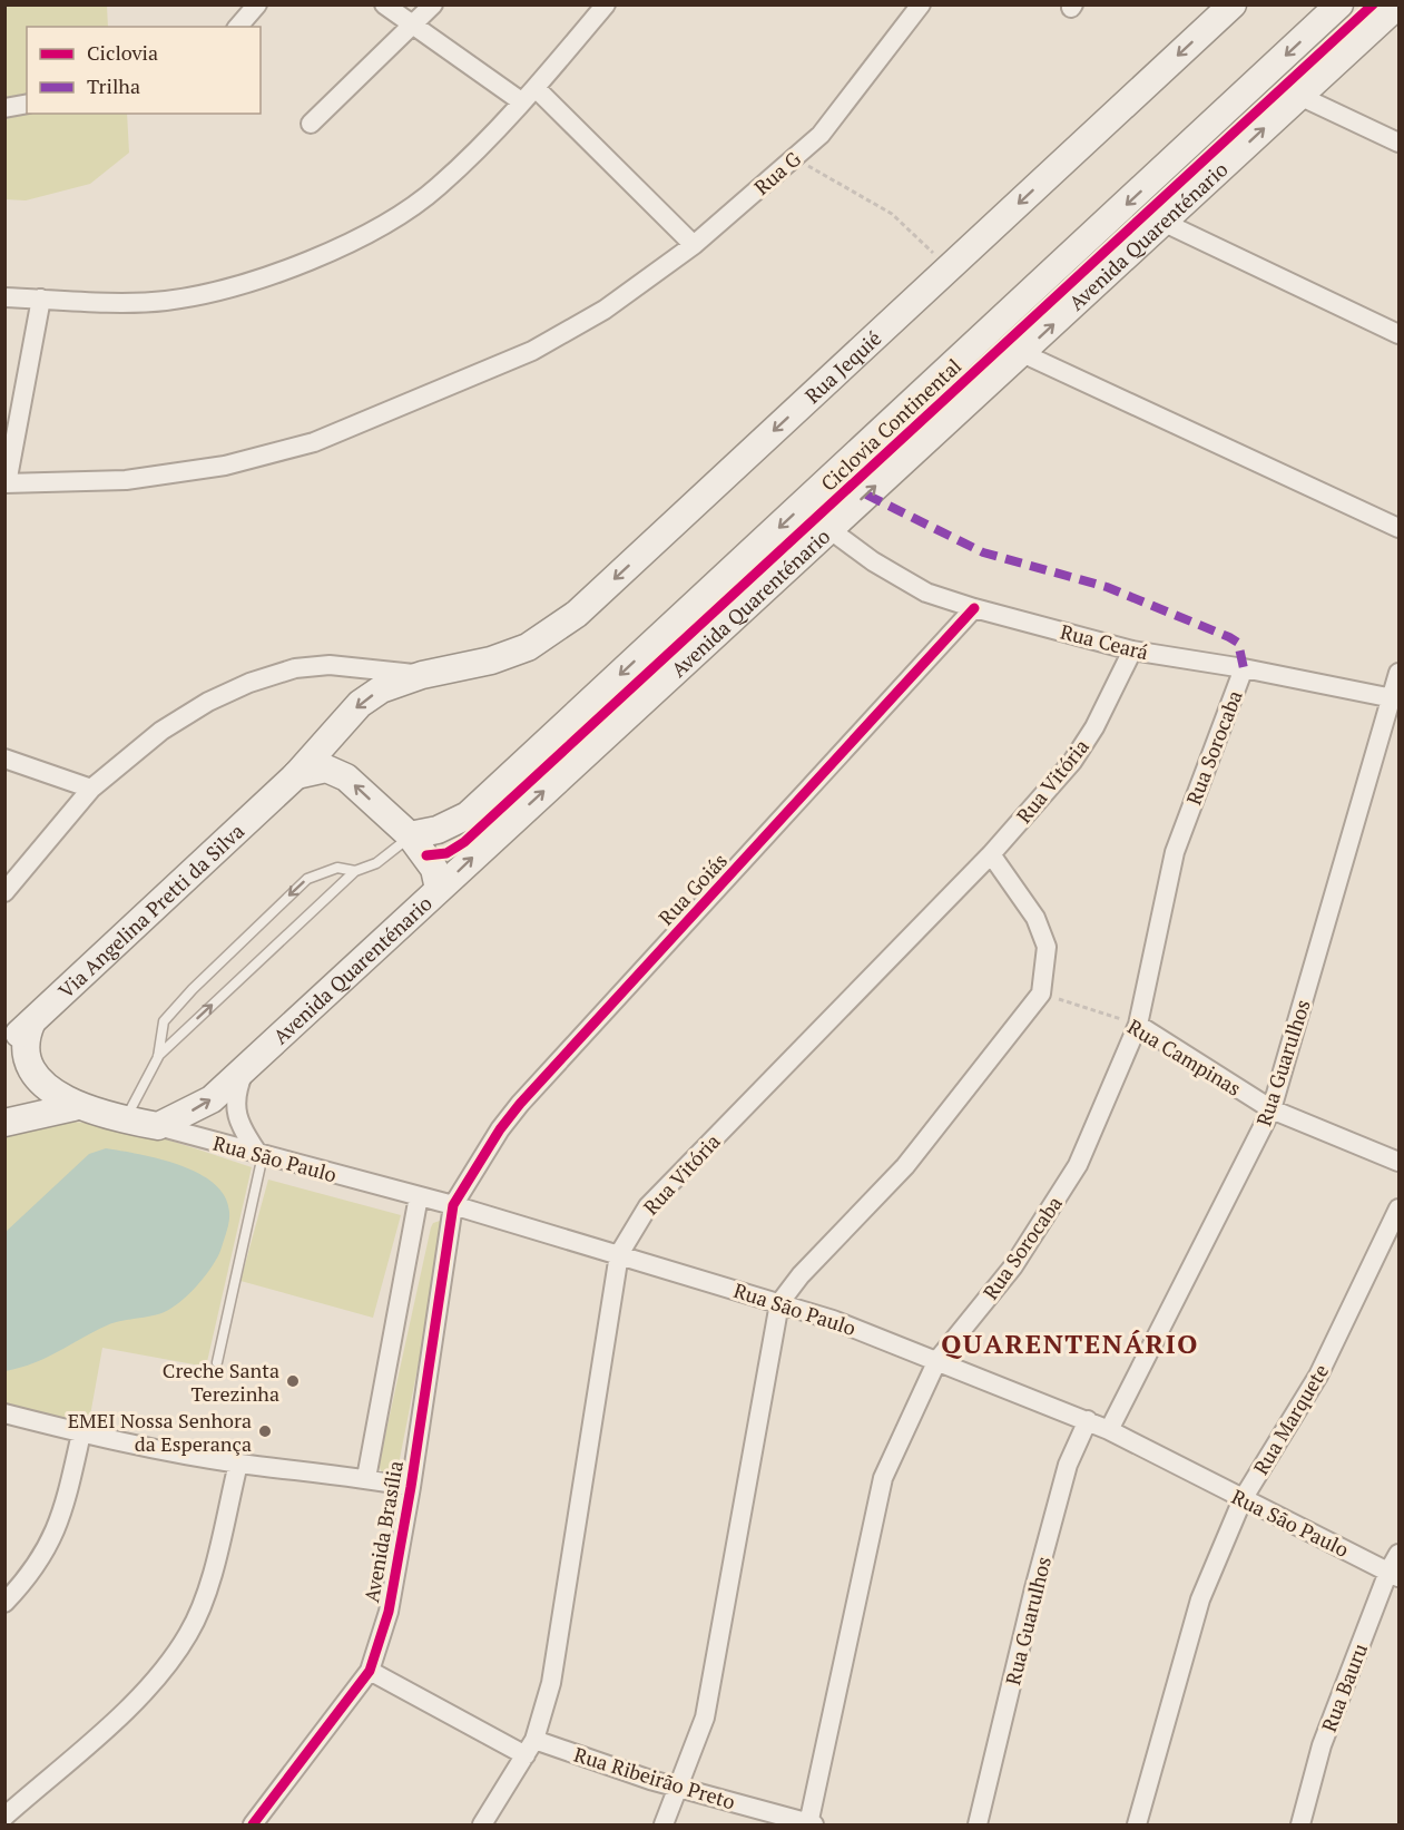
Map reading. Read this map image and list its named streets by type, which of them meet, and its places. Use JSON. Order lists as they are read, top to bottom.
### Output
{
  "streets": {
    "main road": ["Avenida Quarenténario", "Rua Jequié", "Via Angelina Pretti da Silva"],
    "street": [
      "Rua G",
      "Rua Ceará",
      "Rua Sorocaba",
      "Rua Vitória",
      "Rua Goiás",
      "Rua Campinas",
      "Rua Guarulhos",
      "Rua São Paulo",
      "Rua Marquete",
      "Avenida Brasília",
      "Rua Bauru",
      "Rua Ribeirão Preto"
    ],
    "cycle path": ["Ciclovia Continental"]
  },
  "crossings": [
    ["Avenida Quarenténario", "Rua Ceará"],
    ["Avenida Quarenténario", "Rua São Paulo"],
    ["Rua Jequié", "Via Angelina Pretti da Silva"],
    ["Rua Ceará", "Rua Sorocaba"],
    ["Rua Ceará", "Rua Vitória"],
    ["Rua Ceará", "Rua Goiás"],
    ["Rua Ceará", "Rua Guarulhos"],
    ["Rua Sorocaba", "Rua Campinas"],
    ["Rua Sorocaba", "Rua São Paulo"],
    ["Rua Sorocaba", "Rua Ribeirão Preto"],
    ["Rua Vitória", "Rua São Paulo"],
    ["Rua Vitória", "Rua Ribeirão Preto"],
    ["Rua Goiás", "Rua São Paulo"],
    ["Rua Goiás", "Avenida Brasília"],
    ["Rua Campinas", "Rua Guarulhos"],
    ["Rua Guarulhos", "Rua São Paulo"],
    ["Rua São Paulo", "Rua Marquete"],
    ["Rua São Paulo", "Avenida Brasília"],
    ["Rua São Paulo", "Rua Bauru"],
    ["Avenida Brasília", "Rua Ribeirão Preto"]
  ],
  "districts": ["QUARENTENÁRIO"],
  "places": ["Creche Santa Terezinha", "EMEI Nossa Senhora da Esperança"],
  "legend": ["Ciclovia", "Trilha"]
}
